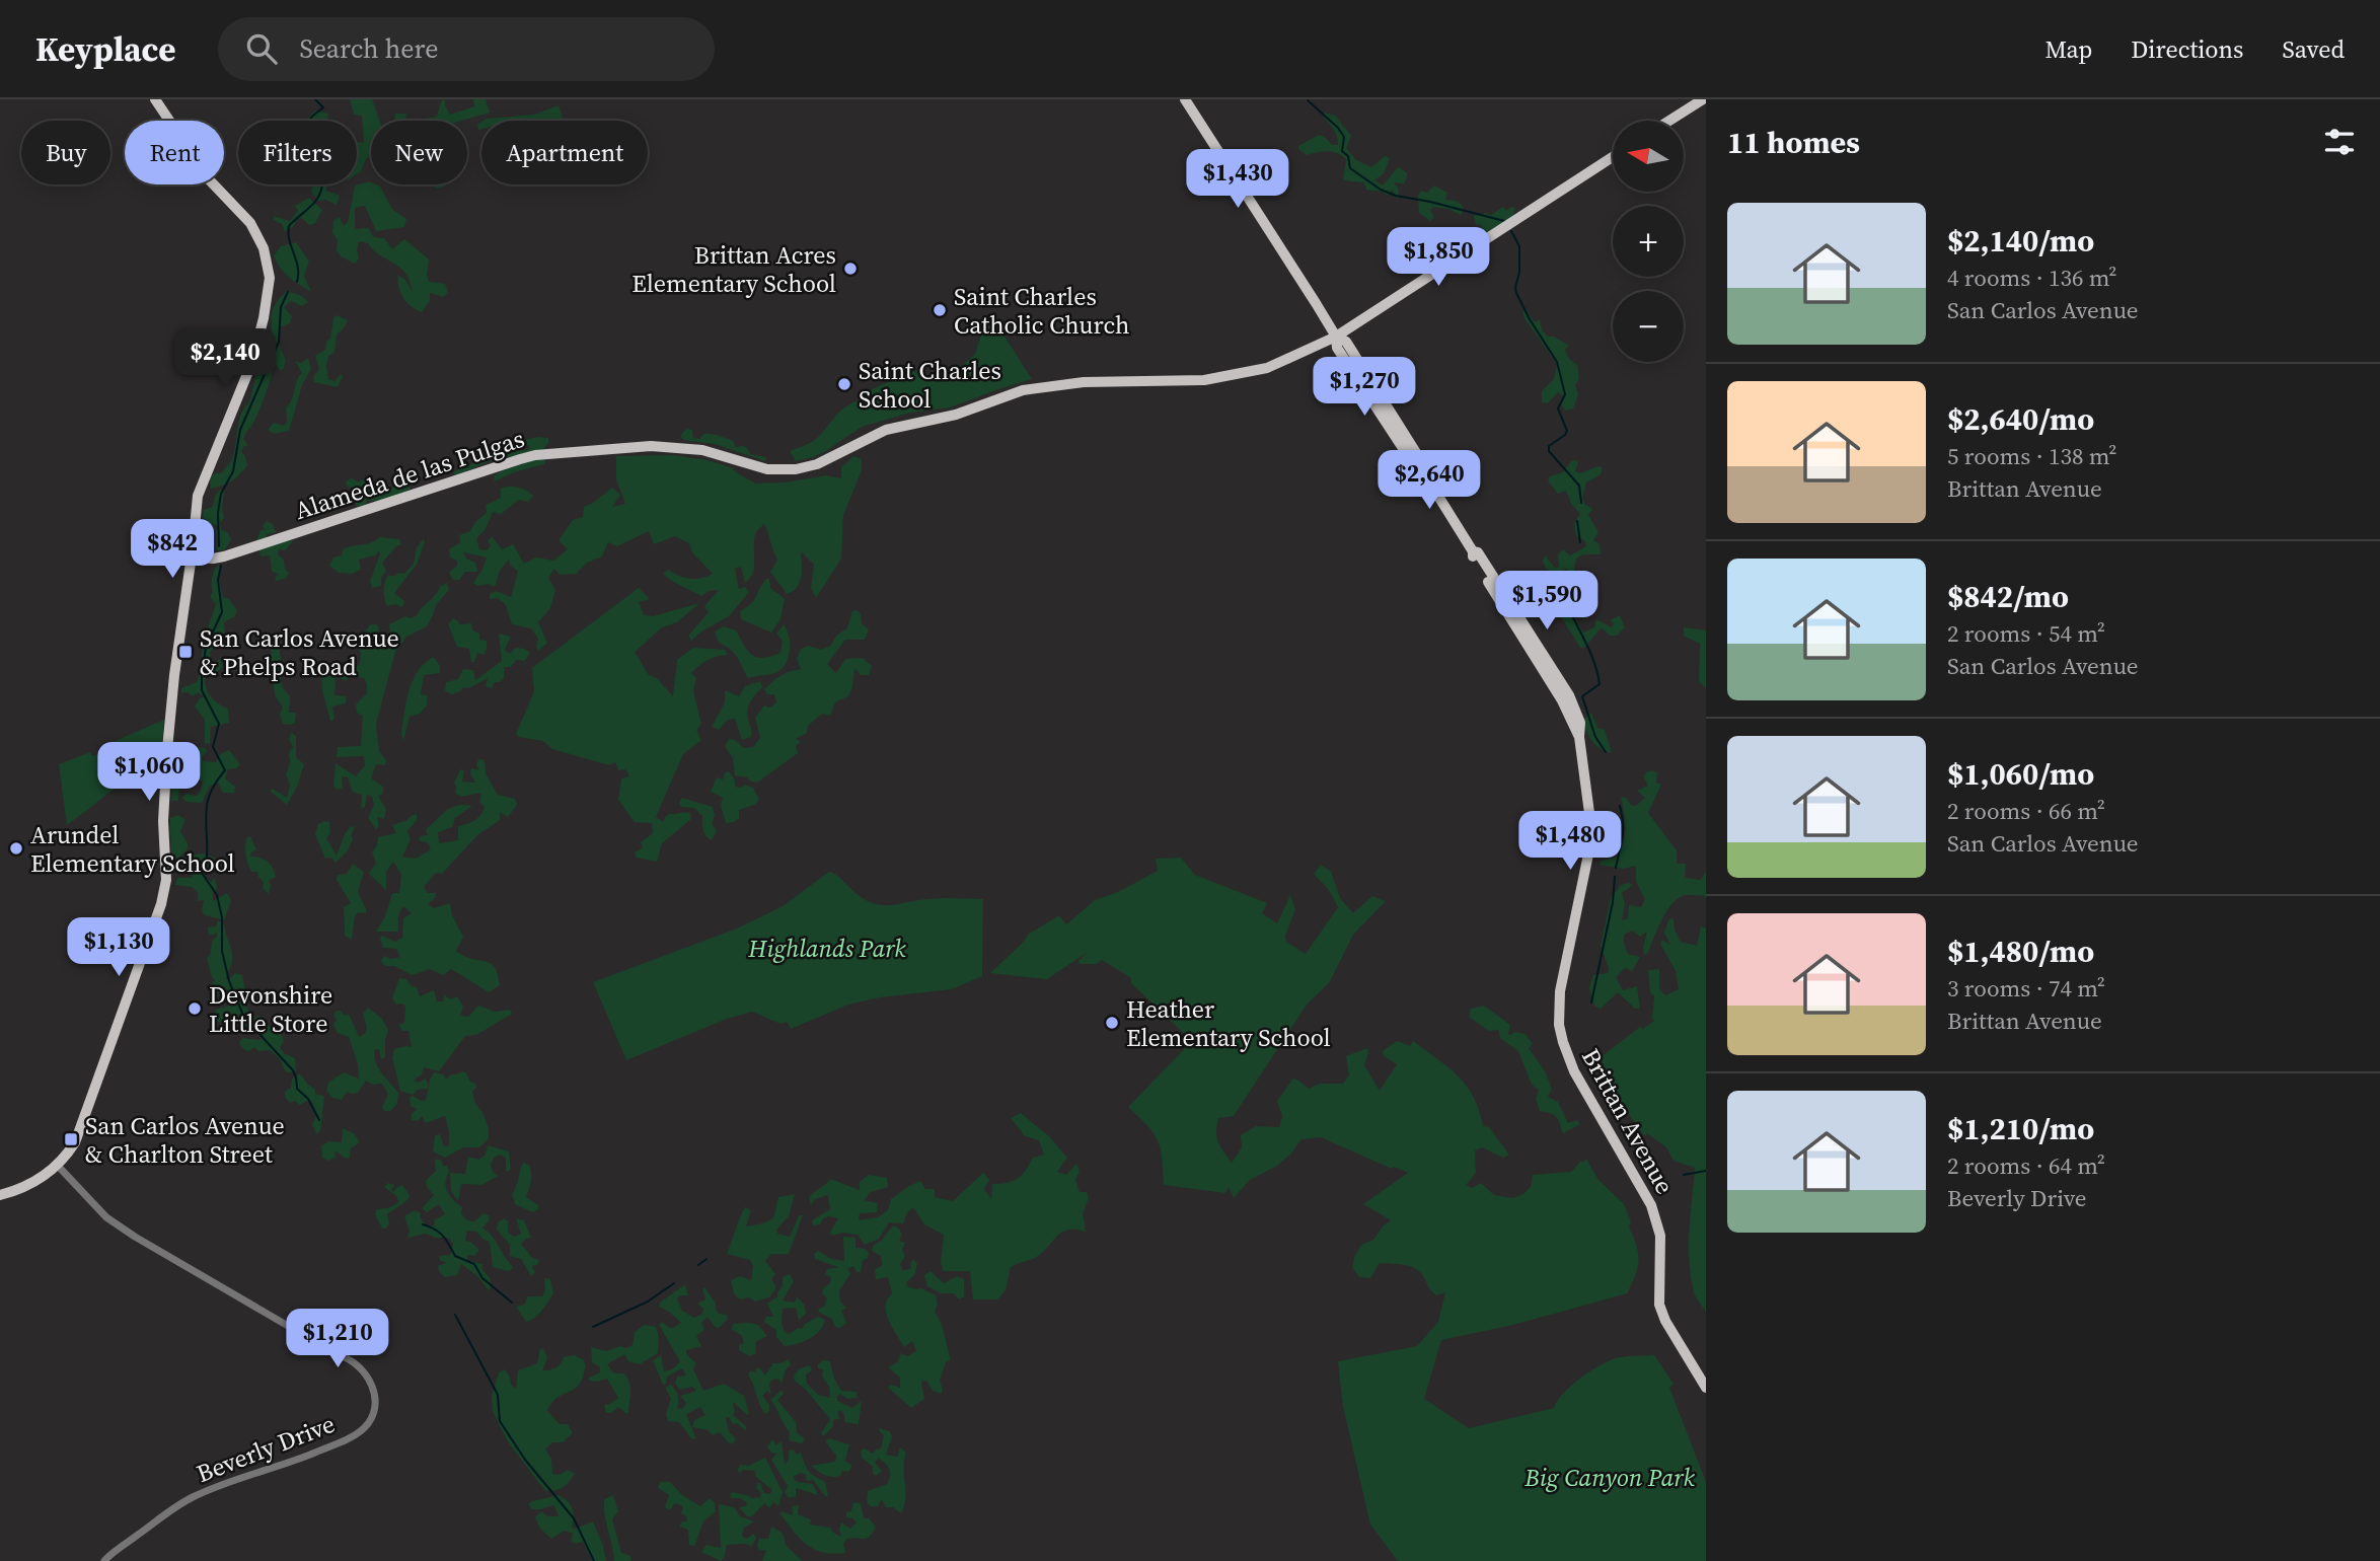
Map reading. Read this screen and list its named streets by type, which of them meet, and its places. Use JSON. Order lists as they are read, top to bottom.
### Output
{
  "streets": {
    "main road": ["Alameda de las Pulgas", "Brittan Avenue"],
    "street": ["Beverly Drive"]
  },
  "crossings": [
    ["Alameda de las Pulgas", "Brittan Avenue"]
  ],
  "parks": ["Highlands Park", "Big Canyon Park"],
  "places": {
    "other": [
      "Brittan Acres Elementary School",
      "Saint Charles Catholic Church",
      "Saint Charles School",
      "Arundel Elementary School",
      "Devonshire Little Store",
      "Heather Elementary School"
    ],
    "transit": ["San Carlos Avenue & Phelps Road", "San Carlos Avenue & Charlton Street"]
  },
  "north": "left",
  "page": {
    "header": "Keyplace",
    "search": "Search here",
    "nav": ["Map", "Directions", "Saved"],
    "heading": "11 homes",
    "map_buttons": ["+", "−"],
    "chip": [
      "Buy",
      "Rent",
      "Filters",
      "New",
      "Apartment"
    ],
    "price": [
      "$1,430",
      "$1,850",
      "$2,140",
      "$1,270",
      "$2,640",
      "$842",
      "$1,590",
      "$1,060",
      "$1,480",
      "$1,130",
      "$1,210"
    ],
    "list": [
      {
        "name": "$2,140/mo",
        "note": "4 rooms · 136 m² · San Carlos Avenue"
      },
      {
        "name": "$2,640/mo",
        "note": "5 rooms · 138 m² · Brittan Avenue"
      },
      {
        "name": "$842/mo",
        "note": "2 rooms · 54 m² · San Carlos Avenue"
      },
      {
        "name": "$1,060/mo",
        "note": "2 rooms · 66 m² · San Carlos Avenue"
      },
      {
        "name": "$1,480/mo",
        "note": "3 rooms · 74 m² · Brittan Avenue"
      },
      {
        "name": "$1,210/mo",
        "note": "2 rooms · 64 m² · Beverly Drive"
      }
    ]
  }
}
